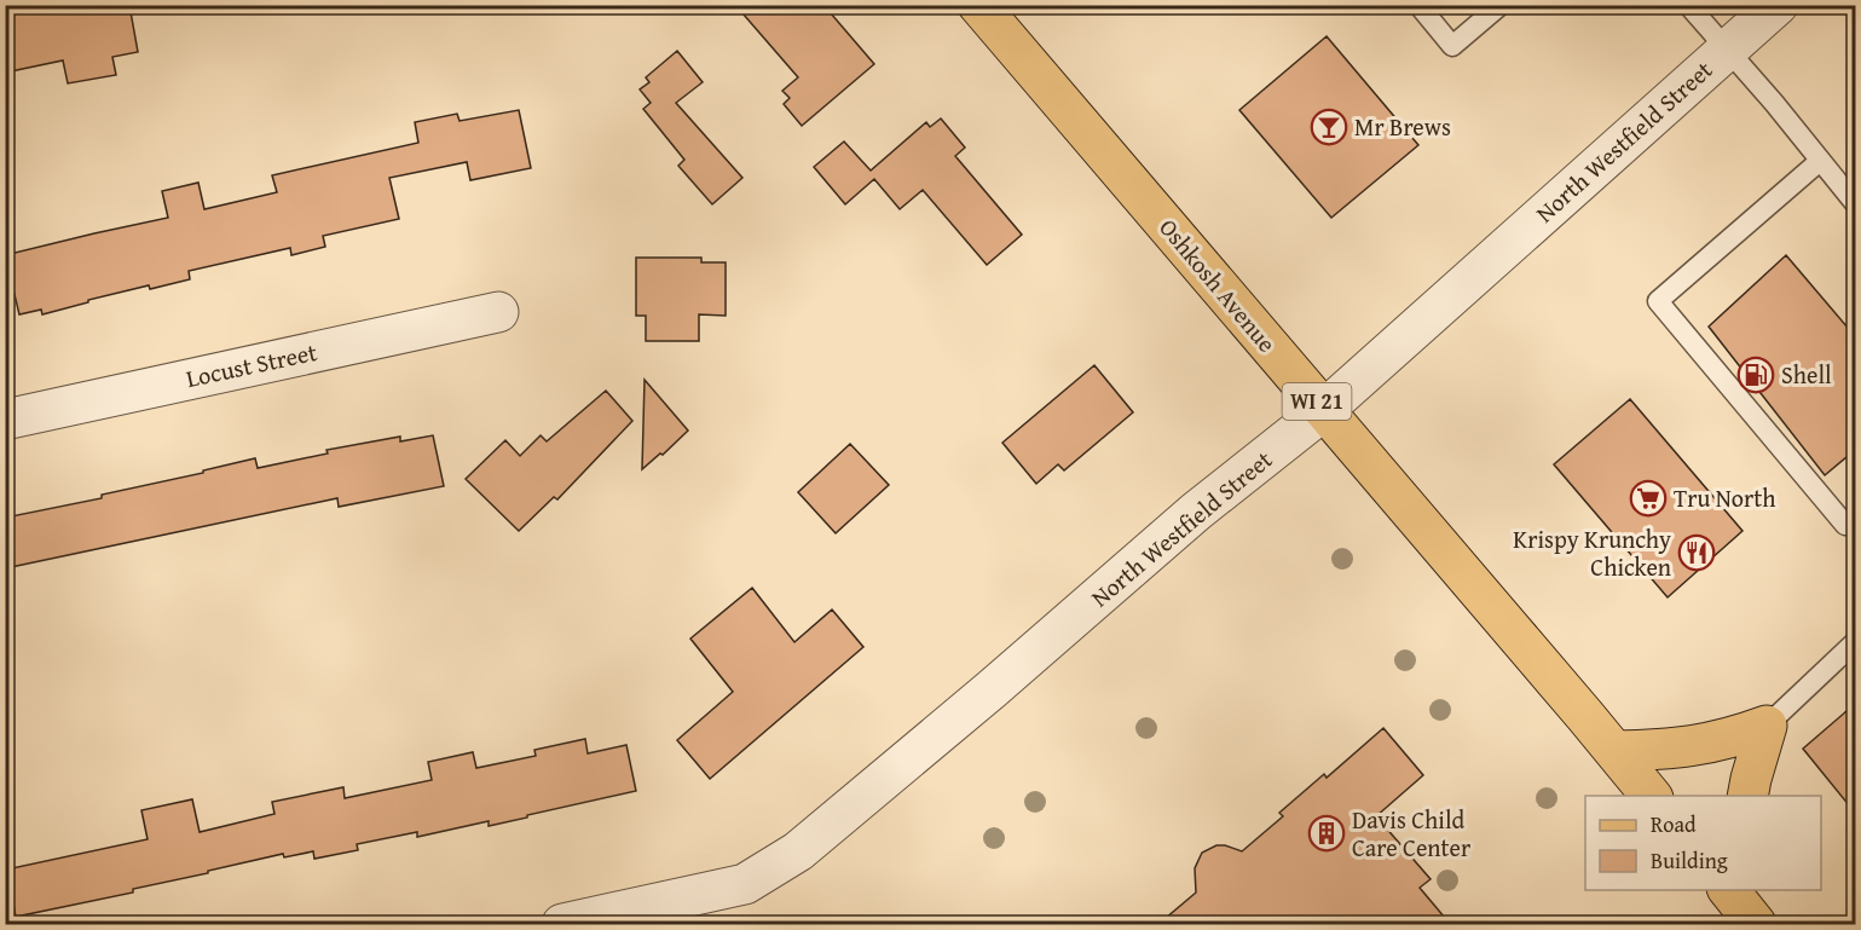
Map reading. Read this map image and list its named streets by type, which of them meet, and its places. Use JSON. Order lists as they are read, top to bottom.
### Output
{
  "streets": {
    "main road": ["Oshkosh Avenue", "WI 21"],
    "street": ["North Westfield Street", "Locust Street"]
  },
  "crossings": [
    ["North Westfield Street", "Oshkosh Avenue"]
  ],
  "places": {
    "bar": ["Mr Brews"],
    "fuel station": ["Shell"],
    "supermarket": ["Tru North"],
    "restaurant": ["Krispy Krunchy Chicken"],
    "building": ["Davis Child Care Center"]
  },
  "legend": ["Road", "Building"]
}
